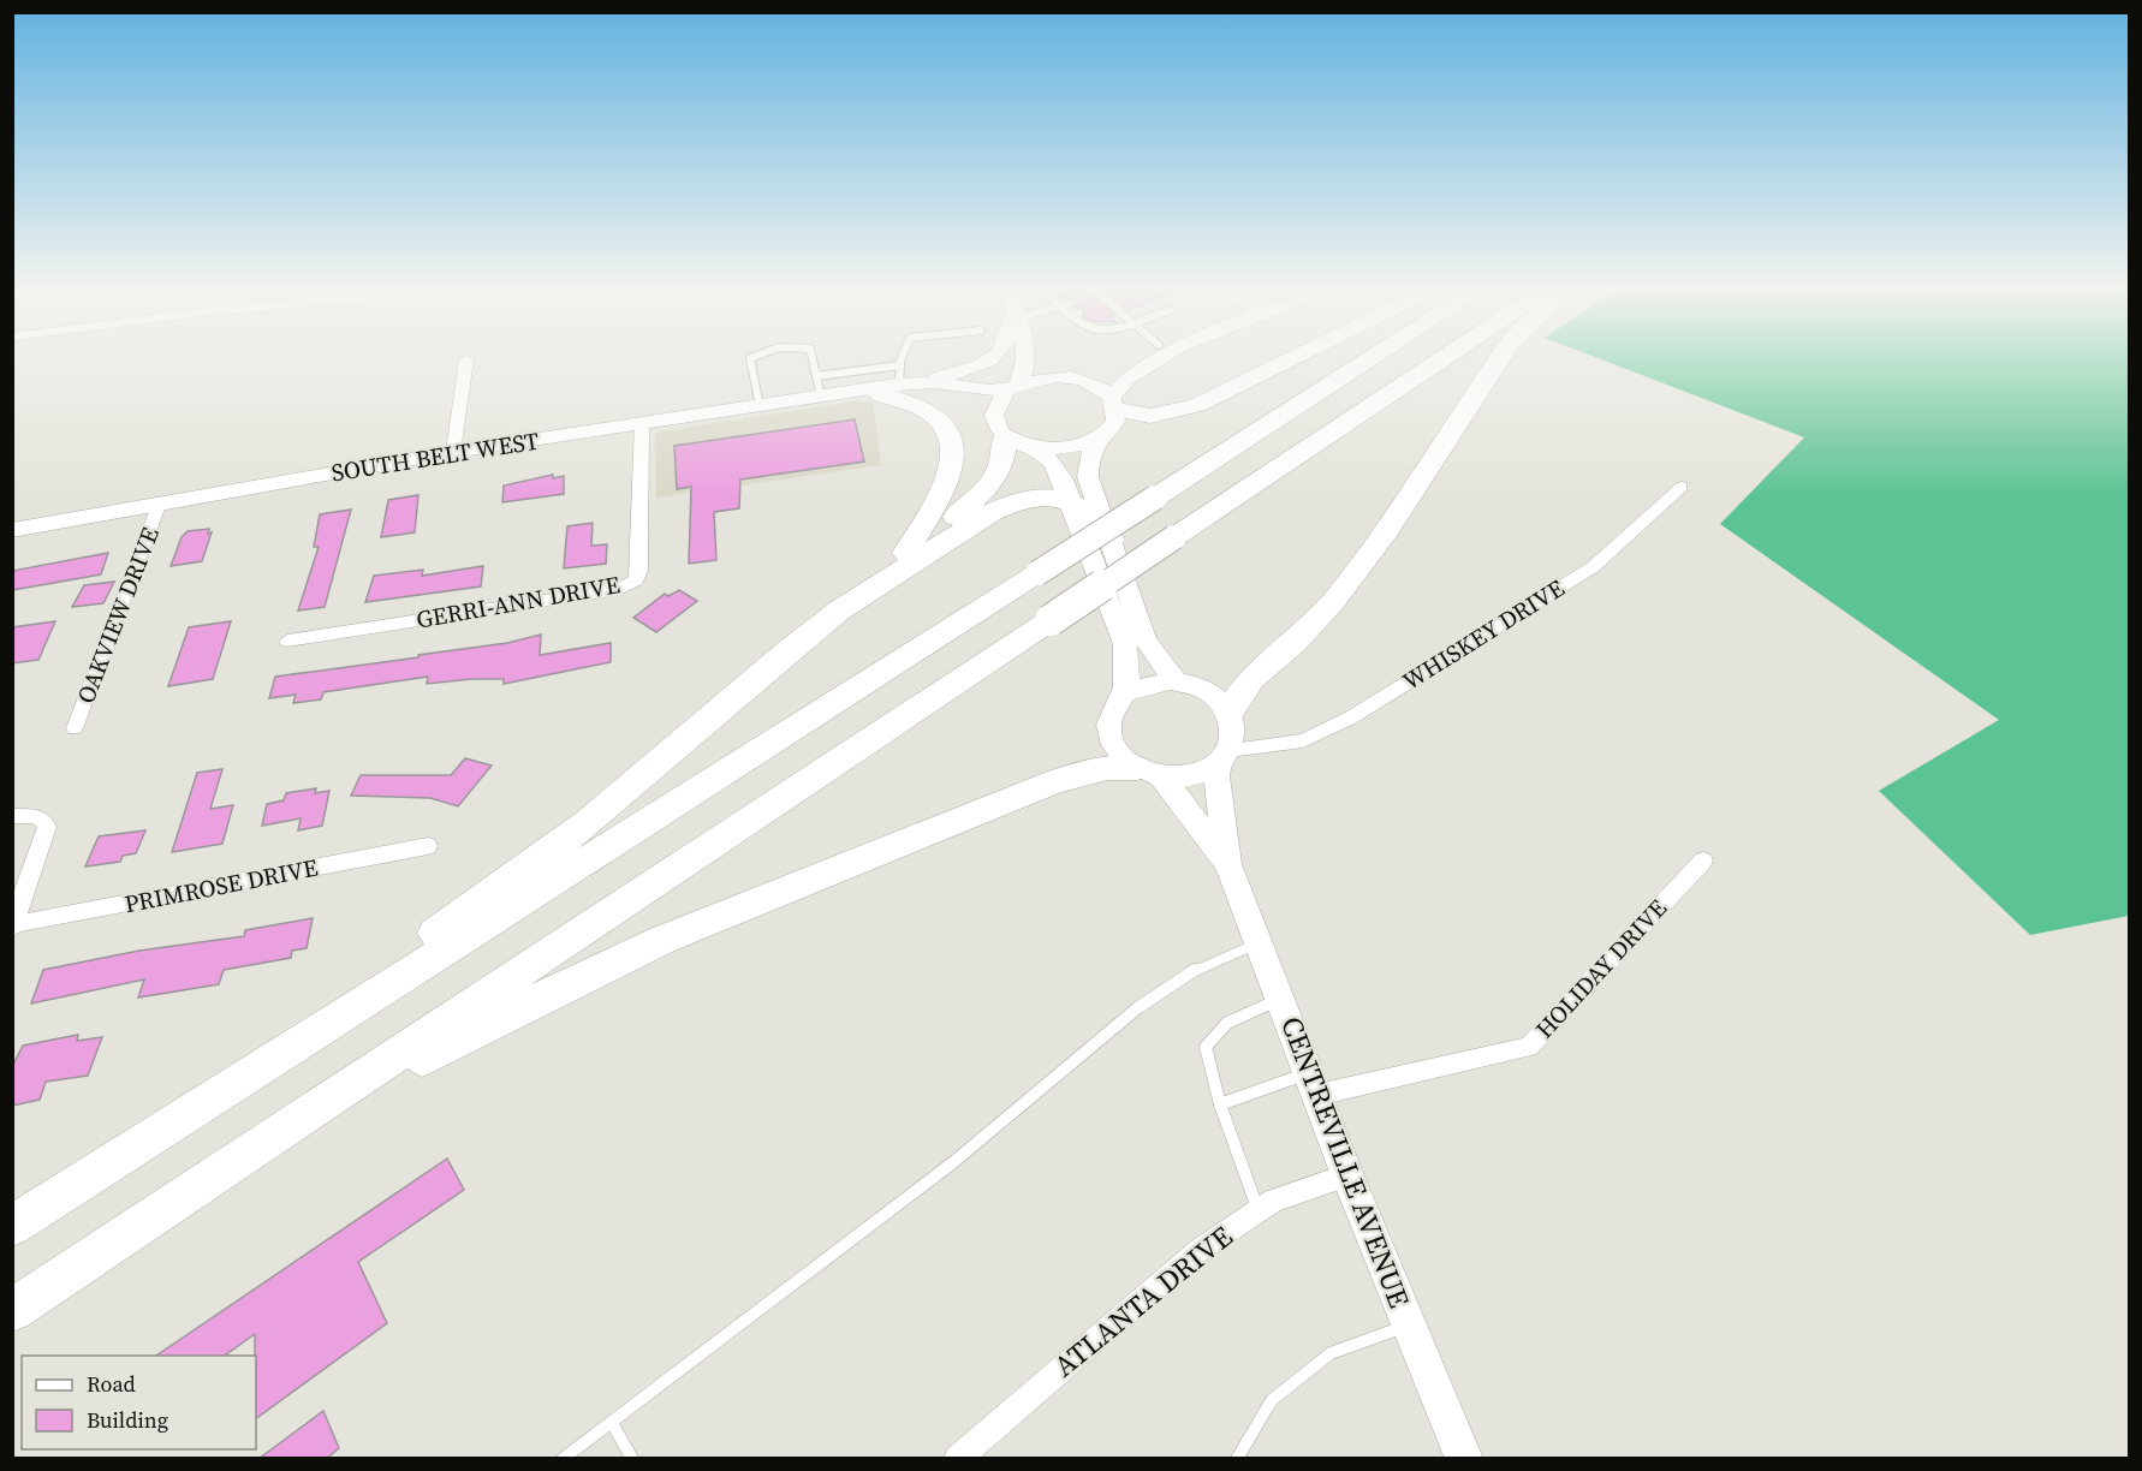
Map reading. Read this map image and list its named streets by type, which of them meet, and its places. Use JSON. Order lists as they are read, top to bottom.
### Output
{
  "streets": {
    "main road": ["SOUTH BELT WEST", "CENTREVILLE AVENUE"],
    "street": [
      "GERRI-ANN DRIVE",
      "OAKVIEW DRIVE",
      "WHISKEY DRIVE",
      "PRIMROSE DRIVE",
      "HOLIDAY DRIVE",
      "ATLANTA DRIVE"
    ]
  },
  "crossings": [
    ["SOUTH BELT WEST", "GERRI-ANN DRIVE"],
    ["SOUTH BELT WEST", "OAKVIEW DRIVE"],
    ["SOUTH BELT WEST", "CENTREVILLE AVENUE"],
    ["WHISKEY DRIVE", "CENTREVILLE AVENUE"],
    ["HOLIDAY DRIVE", "CENTREVILLE AVENUE"],
    ["CENTREVILLE AVENUE", "ATLANTA DRIVE"]
  ],
  "legend": ["Road", "Building"]
}
